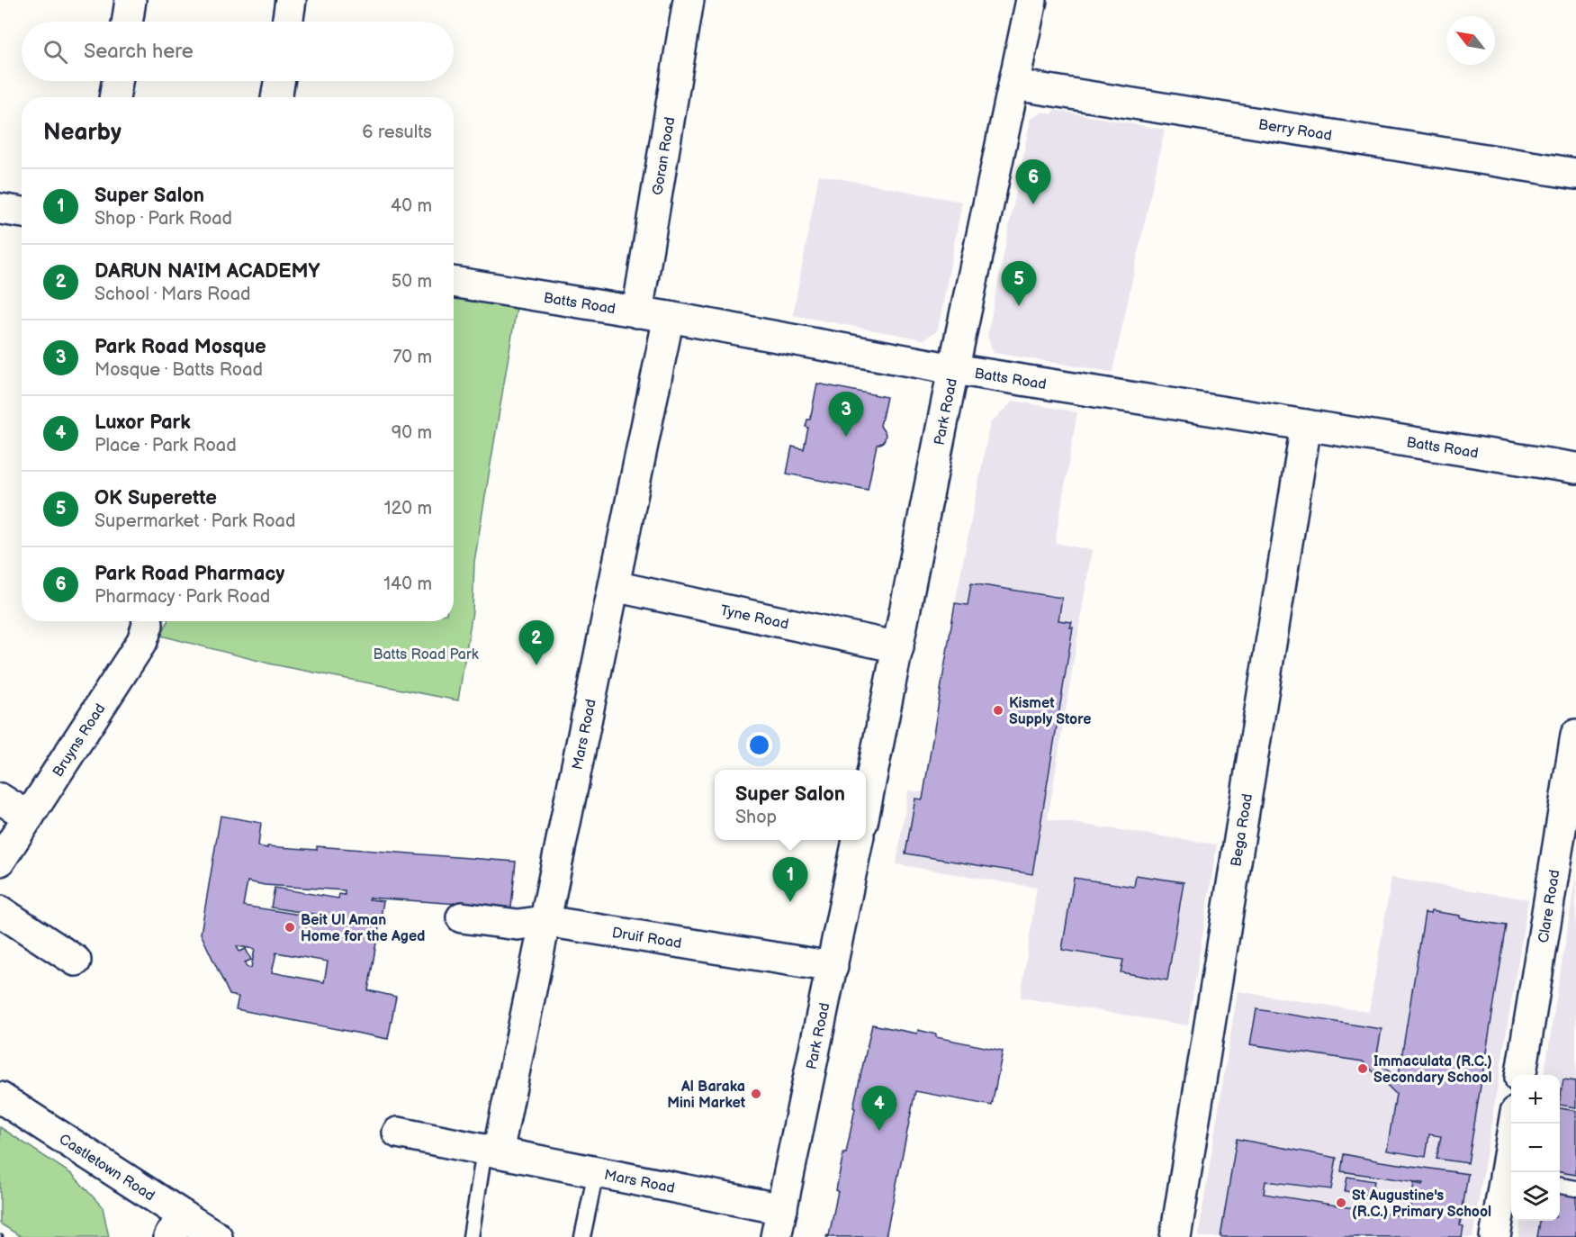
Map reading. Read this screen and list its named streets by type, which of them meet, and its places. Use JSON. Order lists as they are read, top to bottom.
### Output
{
  "streets": {
    "street": [
      "Berry Road",
      "Goran Road",
      "Batts Road",
      "Park Road",
      "Tyne Road",
      "Mars Road",
      "Bruyns Road",
      "Bega Road",
      "Clare Road",
      "Druif Road",
      "Castletown Road"
    ]
  },
  "crossings": [
    ["Berry Road", "Park Road"],
    ["Goran Road", "Batts Road"],
    ["Batts Road", "Park Road"],
    ["Batts Road", "Mars Road"],
    ["Batts Road", "Bega Road"],
    ["Park Road", "Tyne Road"],
    ["Park Road", "Mars Road"],
    ["Park Road", "Druif Road"],
    ["Tyne Road", "Mars Road"],
    ["Mars Road", "Druif Road"]
  ],
  "parks": ["Batts Road Park"],
  "places": [
    "Kismet Supply Store",
    "Beit Ul Aman Home for the Aged",
    "Immaculata (R.C.) Secondary School",
    "Al Baraka Mini Market",
    "St Augustine's (R.C.) Primary School"
  ],
  "north": "top left",
  "page": {
    "search": "Search here",
    "heading": ["Nearby", "6 results"],
    "pins": [
      "6",
      "5",
      "3",
      "2",
      "1",
      "4"
    ],
    "list": [
      {
        "mark": "1",
        "name": "Super Salon",
        "note": "Shop · Park Road",
        "value": "40 m"
      },
      {
        "mark": "2",
        "name": "DARUN NA'IM ACADEMY",
        "note": "School · Mars Road",
        "value": "50 m"
      },
      {
        "mark": "3",
        "name": "Park Road Mosque",
        "note": "Mosque · Batts Road",
        "value": "70 m"
      },
      {
        "mark": "4",
        "name": "Luxor Park",
        "note": "Place · Park Road",
        "value": "90 m"
      },
      {
        "mark": "5",
        "name": "OK Superette",
        "note": "Supermarket · Park Road",
        "value": "120 m"
      },
      {
        "mark": "6",
        "name": "Park Road Pharmacy",
        "note": "Pharmacy · Park Road",
        "value": "140 m"
      }
    ],
    "popup": ["Super Salon", "Shop"],
    "map_buttons": ["+", "−"]
  }
}
